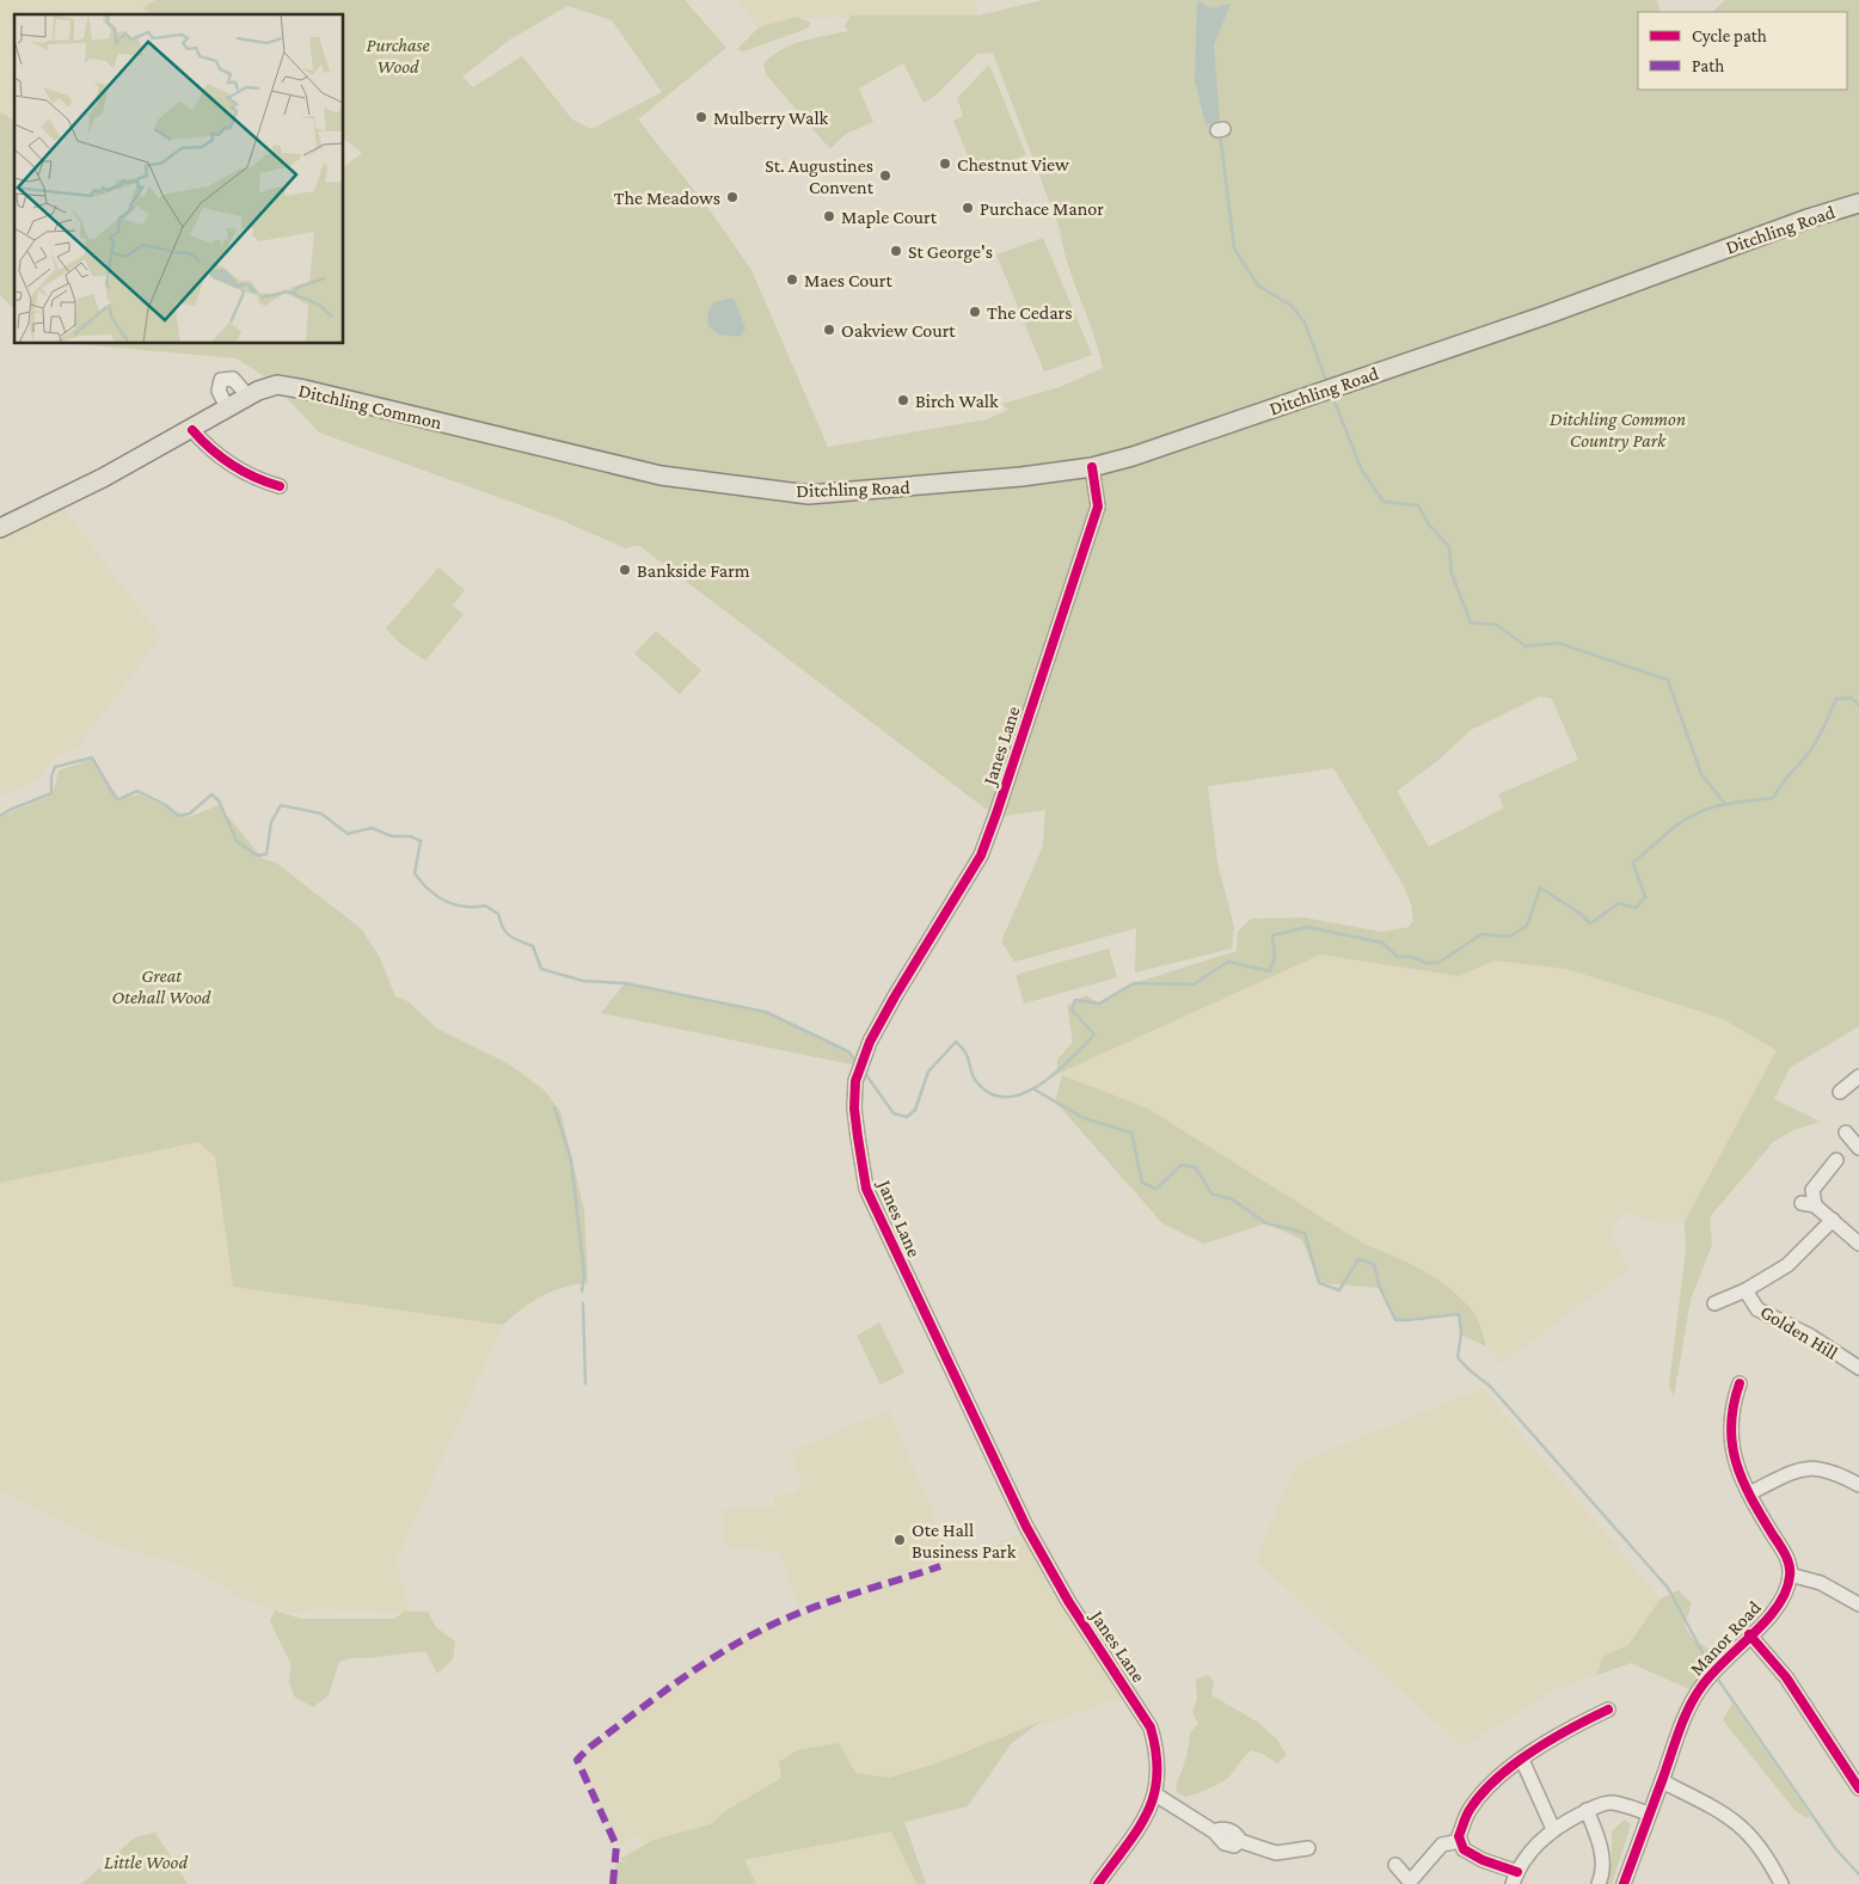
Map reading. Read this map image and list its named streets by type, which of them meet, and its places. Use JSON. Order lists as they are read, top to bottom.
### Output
{
  "streets": {
    "main road": ["Ditchling Road", "Ditchling Common"],
    "street": ["Janes Lane", "Golden Hill", "Manor Road"]
  },
  "crossings": [
    ["Ditchling Road", "Ditchling Common"],
    ["Ditchling Road", "Janes Lane"]
  ],
  "parks": [
    "Purchase Wood",
    "Ditchling Common Country Park",
    "Great Otehall Wood",
    "Little Wood"
  ],
  "places": [
    "Mulberry Walk",
    "Chestnut View",
    "St. Augustines Convent",
    "The Meadows",
    "Purchace Manor",
    "Maple Court",
    "St George's",
    "Maes Court",
    "The Cedars",
    "Oakview Court",
    "Birch Walk",
    "Bankside Farm",
    "Ote Hall Business Park"
  ],
  "legend": ["Cycle path", "Path"]
}
